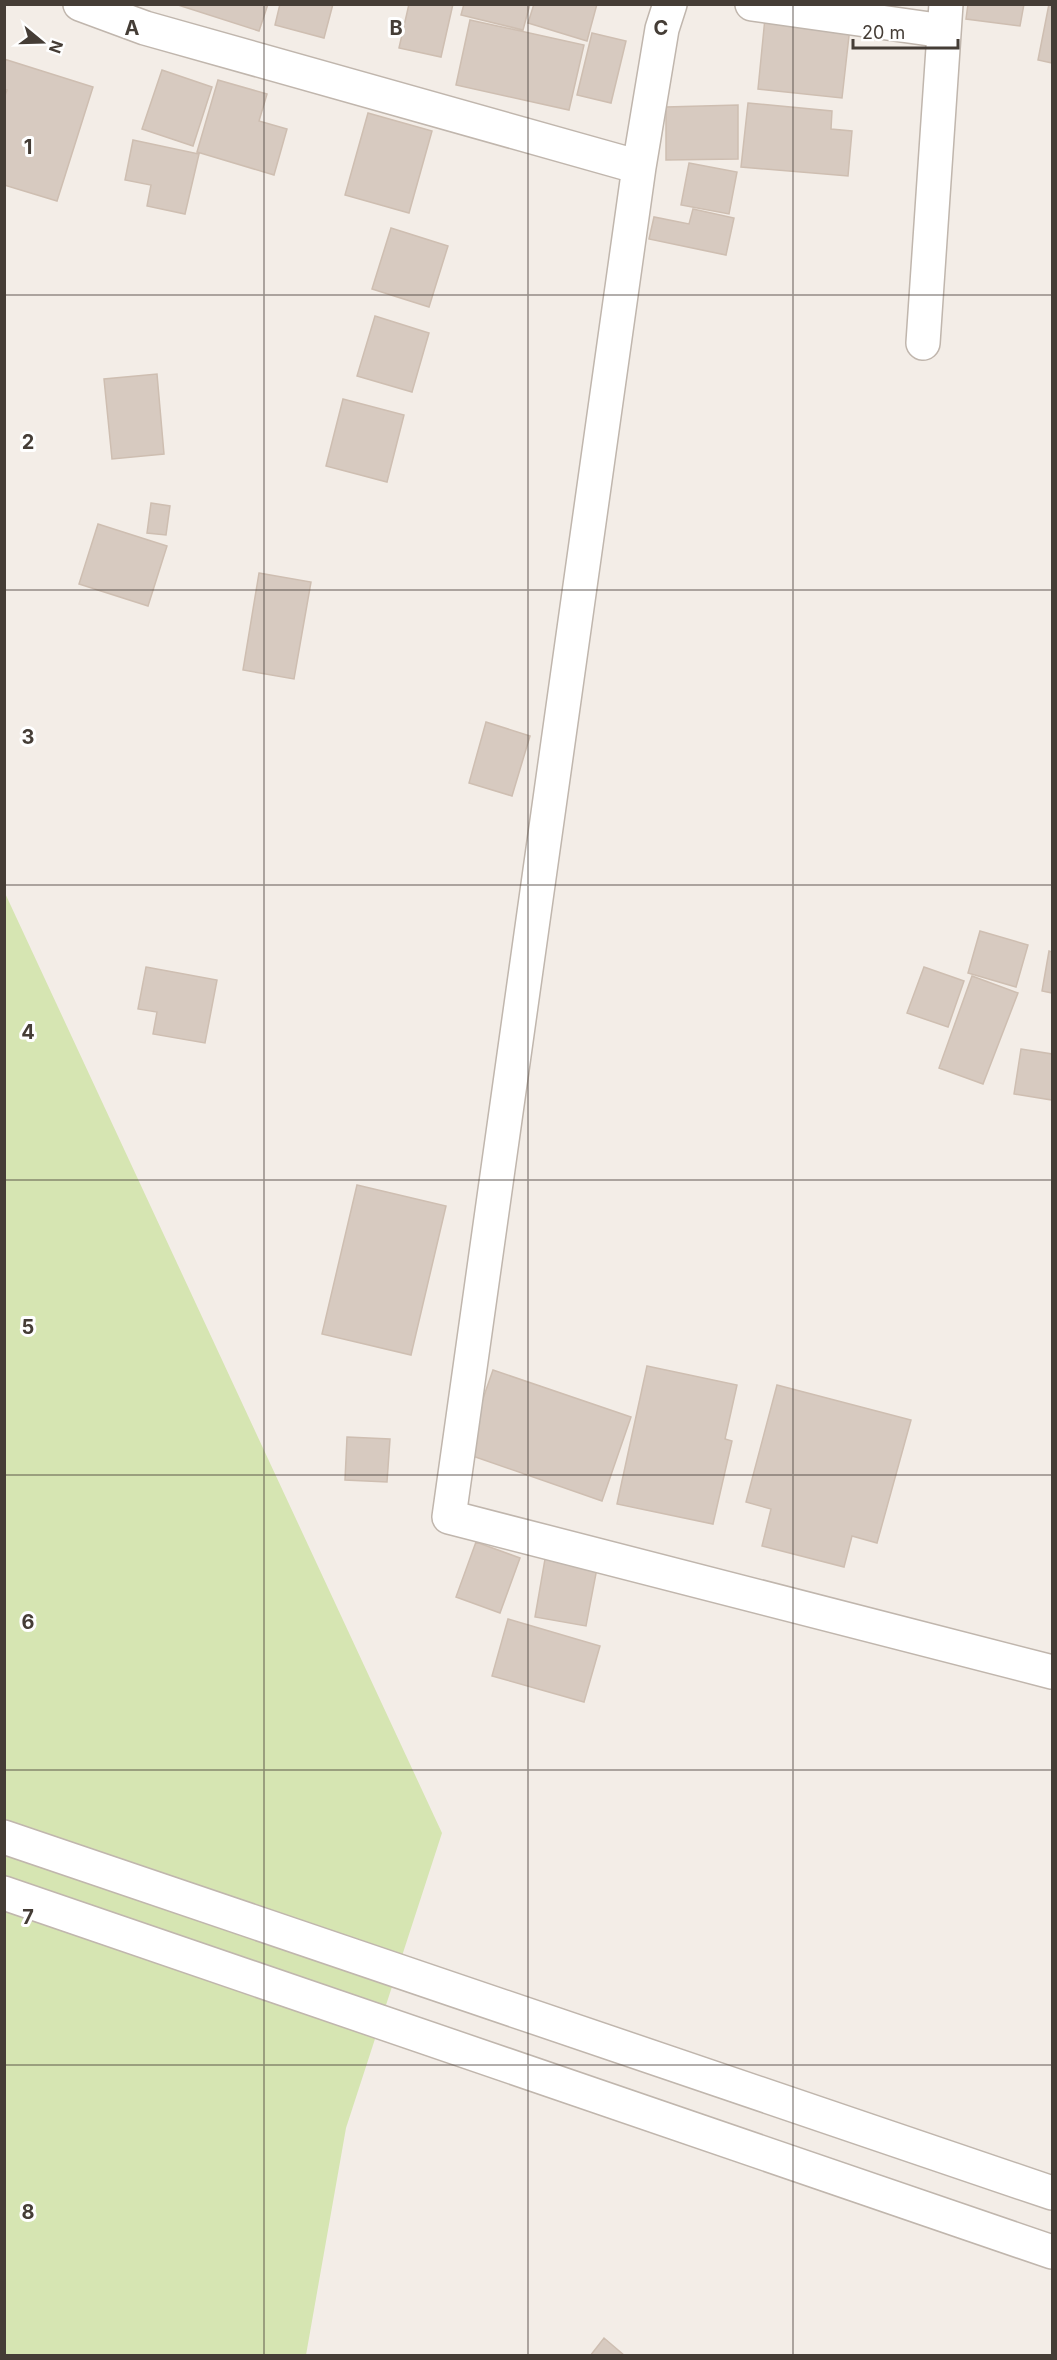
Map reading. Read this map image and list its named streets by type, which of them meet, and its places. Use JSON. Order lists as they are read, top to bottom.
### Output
{
  "scale_bar": "20 m",
  "north": "right",
  "grid": {
    "columns": ["A", "B", "C"],
    "rows": [
      "1",
      "2",
      "3",
      "4",
      "5",
      "6",
      "7",
      "8"
    ]
  }
}
